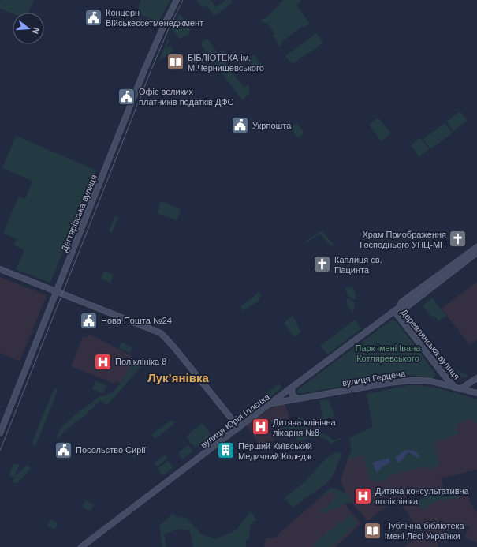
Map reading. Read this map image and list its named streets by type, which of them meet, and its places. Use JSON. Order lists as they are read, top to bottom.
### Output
{
  "streets": {
    "main road": [
      "Дегтярівська вулиця",
      "Деревлянська вулиця",
      "вулиця Герцена",
      "вулиця Юрія Іллєнка"
    ]
  },
  "crossings": [
    ["Деревлянська вулиця", "вулиця Герцена"],
    ["Деревлянська вулиця", "вулиця Юрія Іллєнка"],
    ["вулиця Герцена", "вулиця Юрія Іллєнка"]
  ],
  "districts": ["Лукʼянівка"],
  "parks": ["Парк імені Івана Котляревського"],
  "places": {
    "public building": [
      "Концерн Військессетменеджмент",
      "Офіс великих платників податків ДФС",
      "Укрпошта",
      "Нова Пошта №24",
      "Посольство Сирії"
    ],
    "library": ["БІБЛІОТЕКА ім. М.Чернишевського", "Публічна бібліотека імені Лесі Українки"],
    "church": ["Храм Приображення Господнього УПЦ-МП", "Каплиця св. Гіацинта"],
    "hospital": ["Поліклініка 8", "Дитяча клінічна лікарня №8", "Дитяча консультативна поліклініка"],
    "building": ["Перший Київський Медичний Коледж"]
  },
  "north": "right"
}
